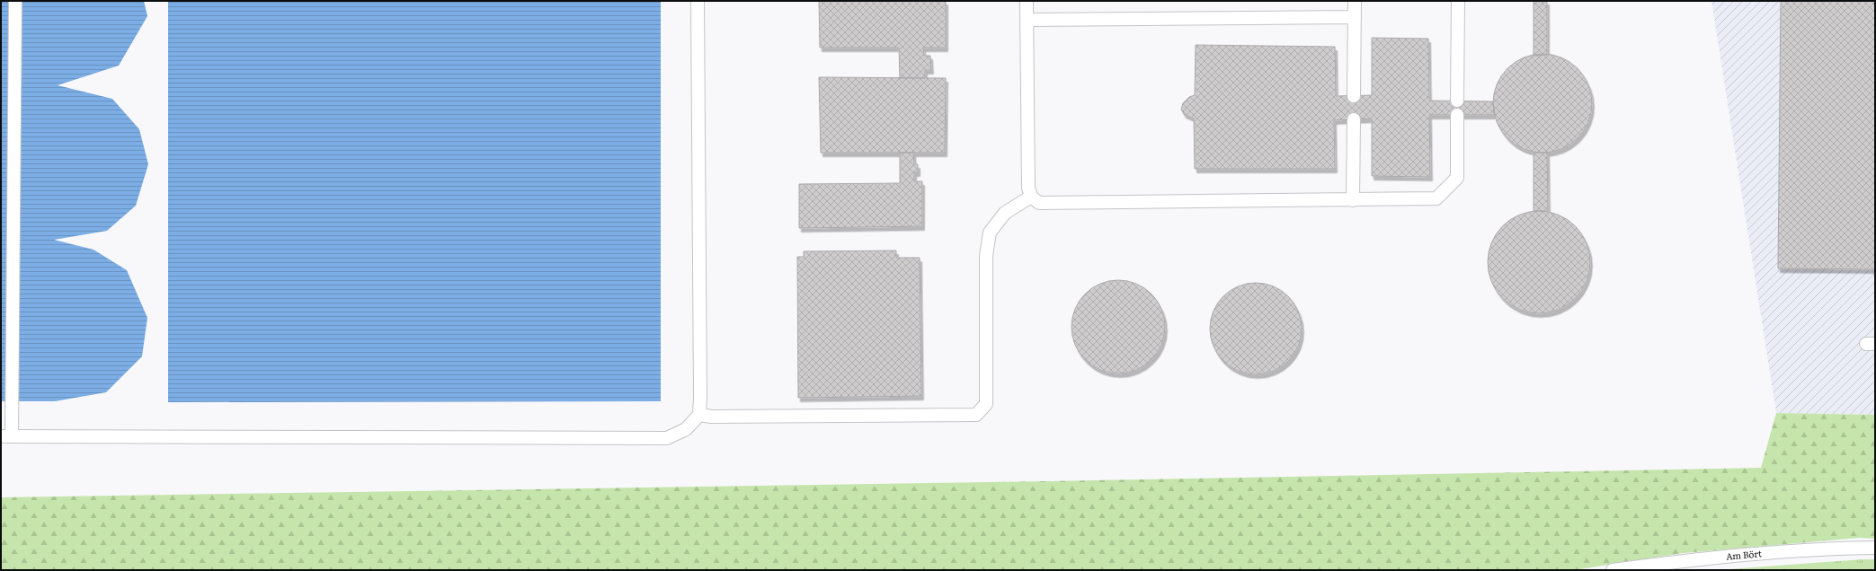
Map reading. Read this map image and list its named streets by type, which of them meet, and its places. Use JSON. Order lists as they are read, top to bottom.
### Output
{
  "streets": {
    "lane": ["Am Bört"]
  }
}
